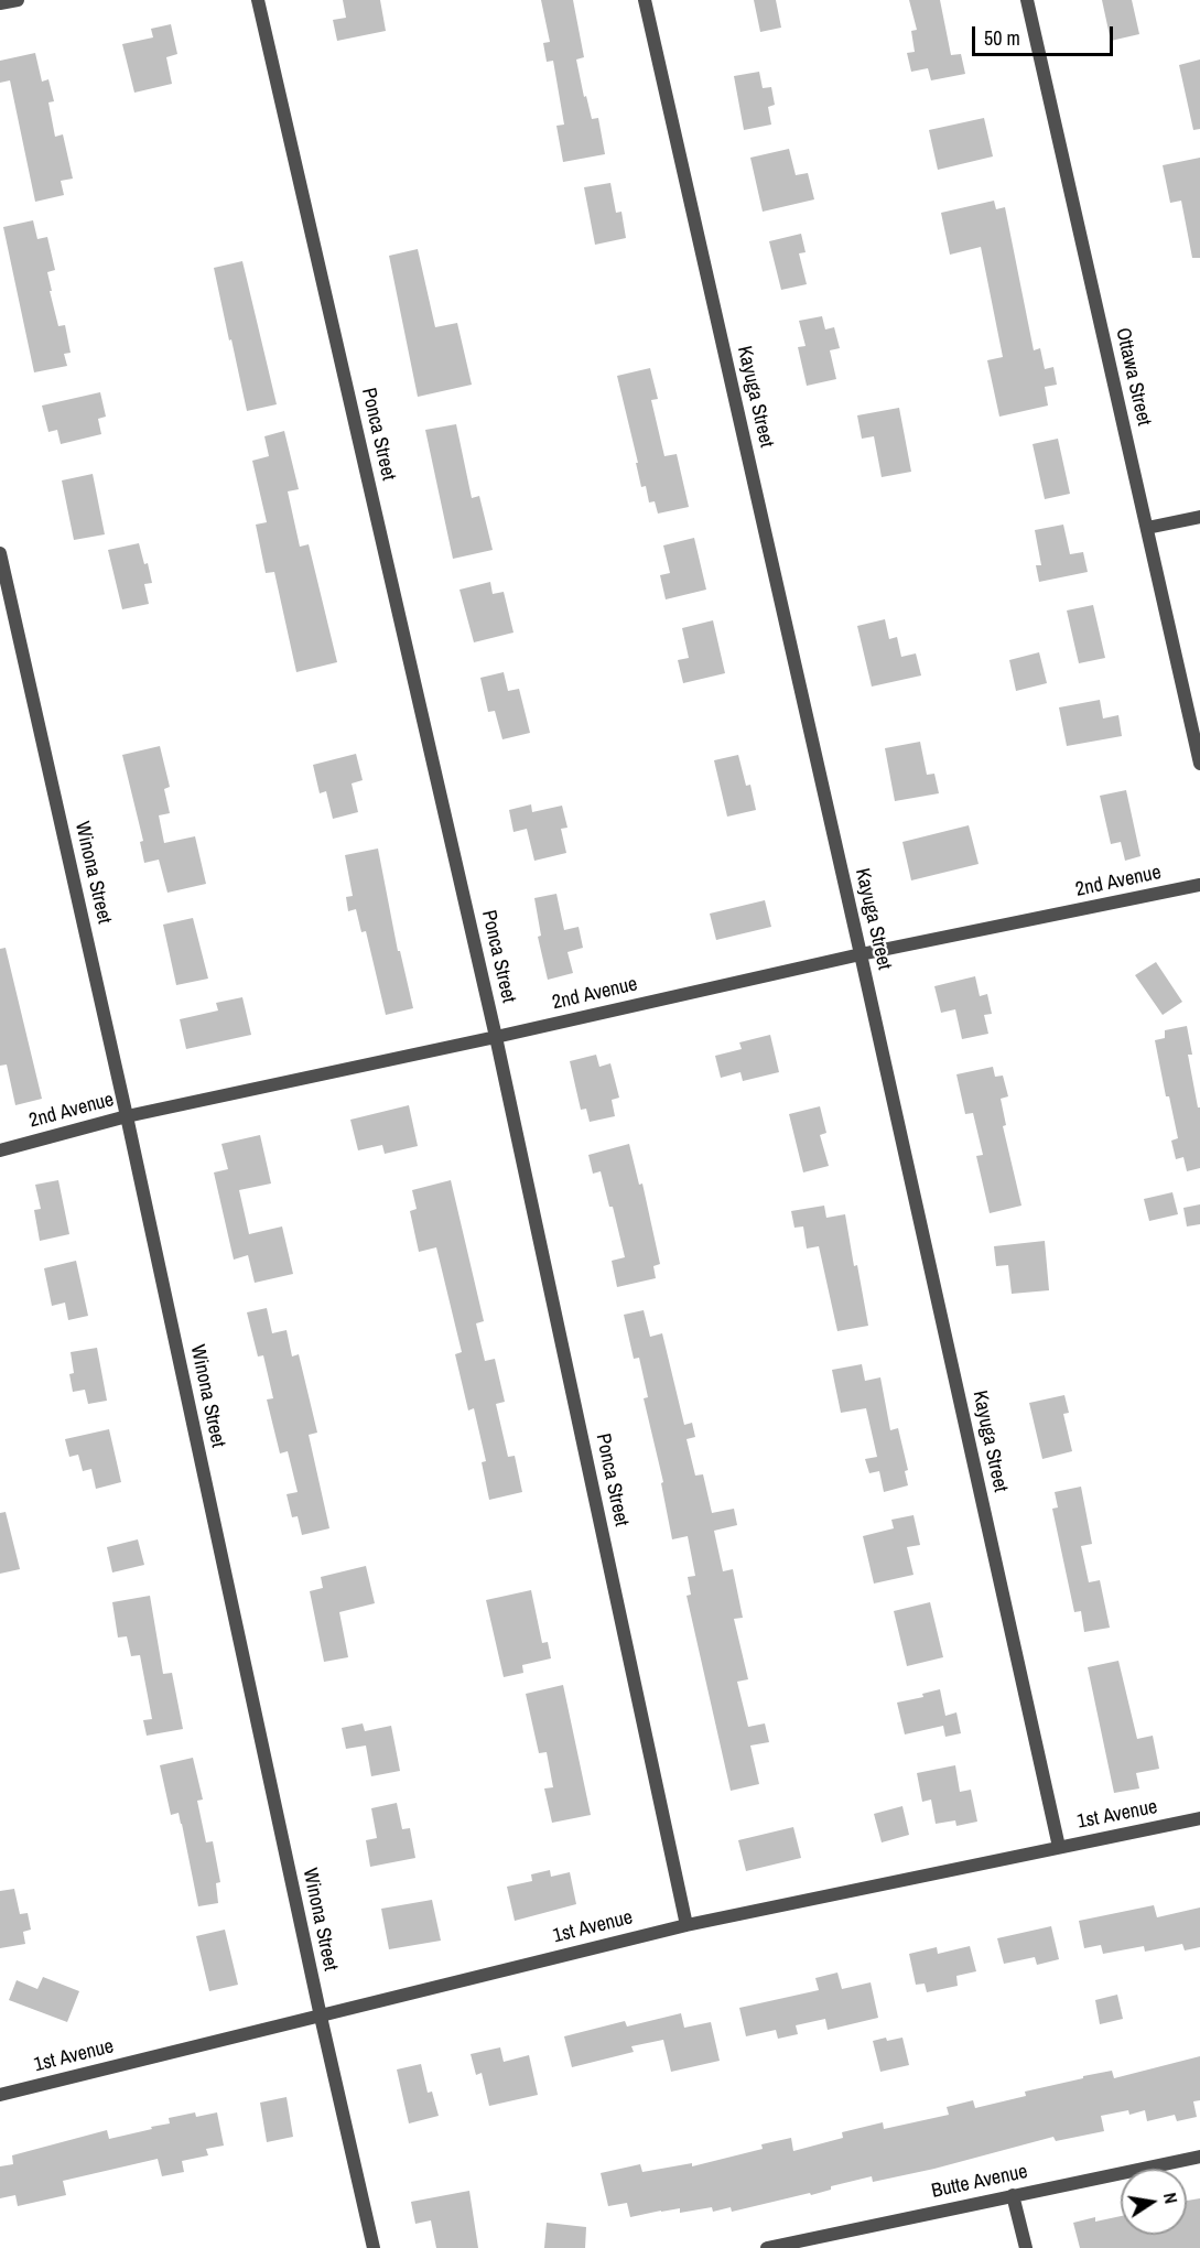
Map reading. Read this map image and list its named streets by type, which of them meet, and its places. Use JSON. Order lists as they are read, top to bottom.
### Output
{
  "streets": {
    "street": [
      "Ottawa Street",
      "Kayuga Street",
      "Ponca Street",
      "Winona Street",
      "2nd Avenue",
      "1st Avenue",
      "Butte Avenue"
    ]
  },
  "crossings": [
    ["Kayuga Street", "2nd Avenue"],
    ["Kayuga Street", "1st Avenue"],
    ["Ponca Street", "2nd Avenue"],
    ["Ponca Street", "1st Avenue"],
    ["Winona Street", "2nd Avenue"],
    ["Winona Street", "1st Avenue"]
  ],
  "scale_bar": "50 m",
  "north": "right"
}
